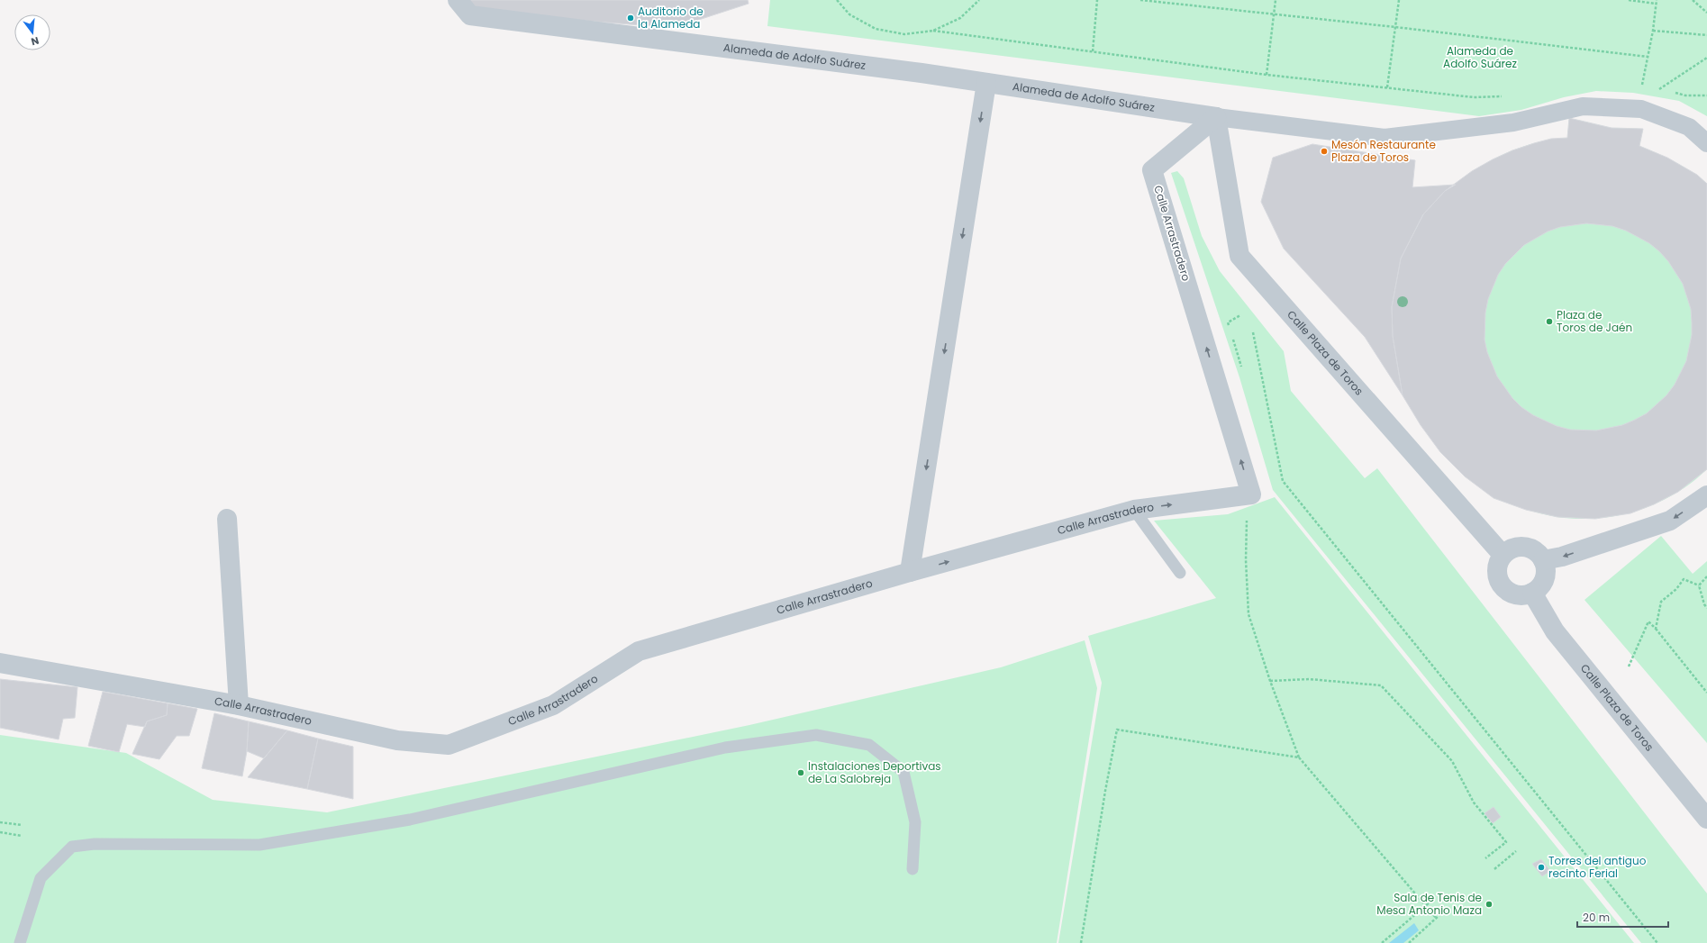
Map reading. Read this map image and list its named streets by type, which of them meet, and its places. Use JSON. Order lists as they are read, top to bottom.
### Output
{
  "streets": {
    "street": ["Alameda de Adolfo Suárez", "Calle Arrastradero", "Calle Plaza de Toros"]
  },
  "crossings": [
    ["Alameda de Adolfo Suárez", "Calle Arrastradero"],
    ["Alameda de Adolfo Suárez", "Calle Plaza de Toros"],
    ["Calle Arrastradero", "Calle Plaza de Toros"]
  ],
  "parks": ["Alameda de Adolfo Suárez"],
  "places": [
    "Auditorio de la Alameda",
    "Mesón Restaurante Plaza de Toros",
    "Plaza de Toros de Jaén",
    "Instalaciones Deportivas de La Salobreja",
    "Torres del antiguo recinto Ferial",
    "Sala de Tenis de Mesa Antonio Maza"
  ],
  "scale_bar": "20 m",
  "north": "bottom"
}
